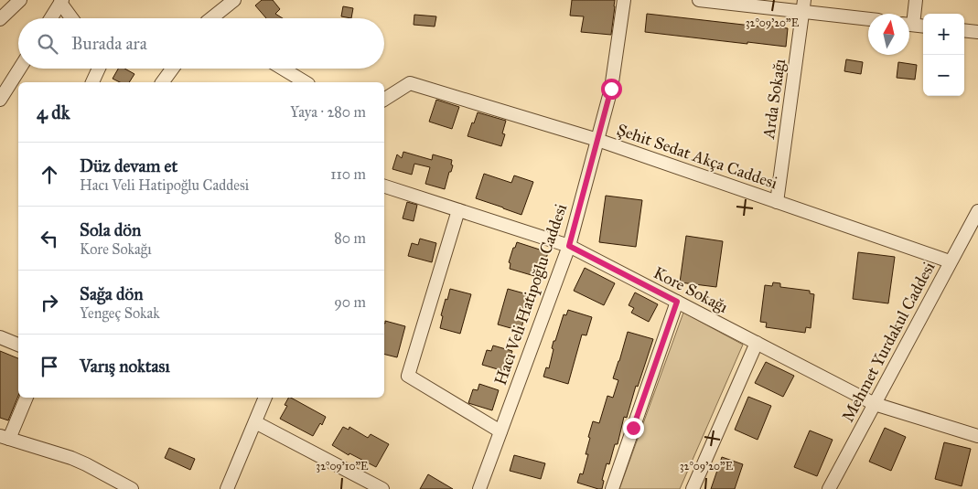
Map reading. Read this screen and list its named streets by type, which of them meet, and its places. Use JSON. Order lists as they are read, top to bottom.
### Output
{
  "streets": {
    "street": [
      "Arda Sokağı",
      "Şehit Sedat Akça Caddesi",
      "Kore Sokağı",
      "Hacı Veli Hatipoğlu Caddesi",
      "Mehmet Yurdakul Caddesi"
    ]
  },
  "crossings": [
    ["Arda Sokağı", "Şehit Sedat Akça Caddesi"],
    ["Şehit Sedat Akça Caddesi", "Hacı Veli Hatipoğlu Caddesi"],
    ["Şehit Sedat Akça Caddesi", "Mehmet Yurdakul Caddesi"],
    ["Kore Sokağı", "Hacı Veli Hatipoğlu Caddesi"],
    ["Kore Sokağı", "Mehmet Yurdakul Caddesi"]
  ],
  "north": "top",
  "page": {
    "map_buttons": ["+", "−"],
    "search": "Burada ara",
    "heading": ["4 dk", "Yaya · 280 m"],
    "list": [
      ["Düz devam et", "Hacı Veli Hatipoğlu Caddesi", "110 m"],
      ["Sola dön", "Kore Sokağı", "80 m"],
      ["Sağa dön", "Yengeç Sokak", "90 m"],
      "Varış noktası"
    ]
  },
  "coordinates": ["32°09'20\"E", "32°09'10\"E"]
}
